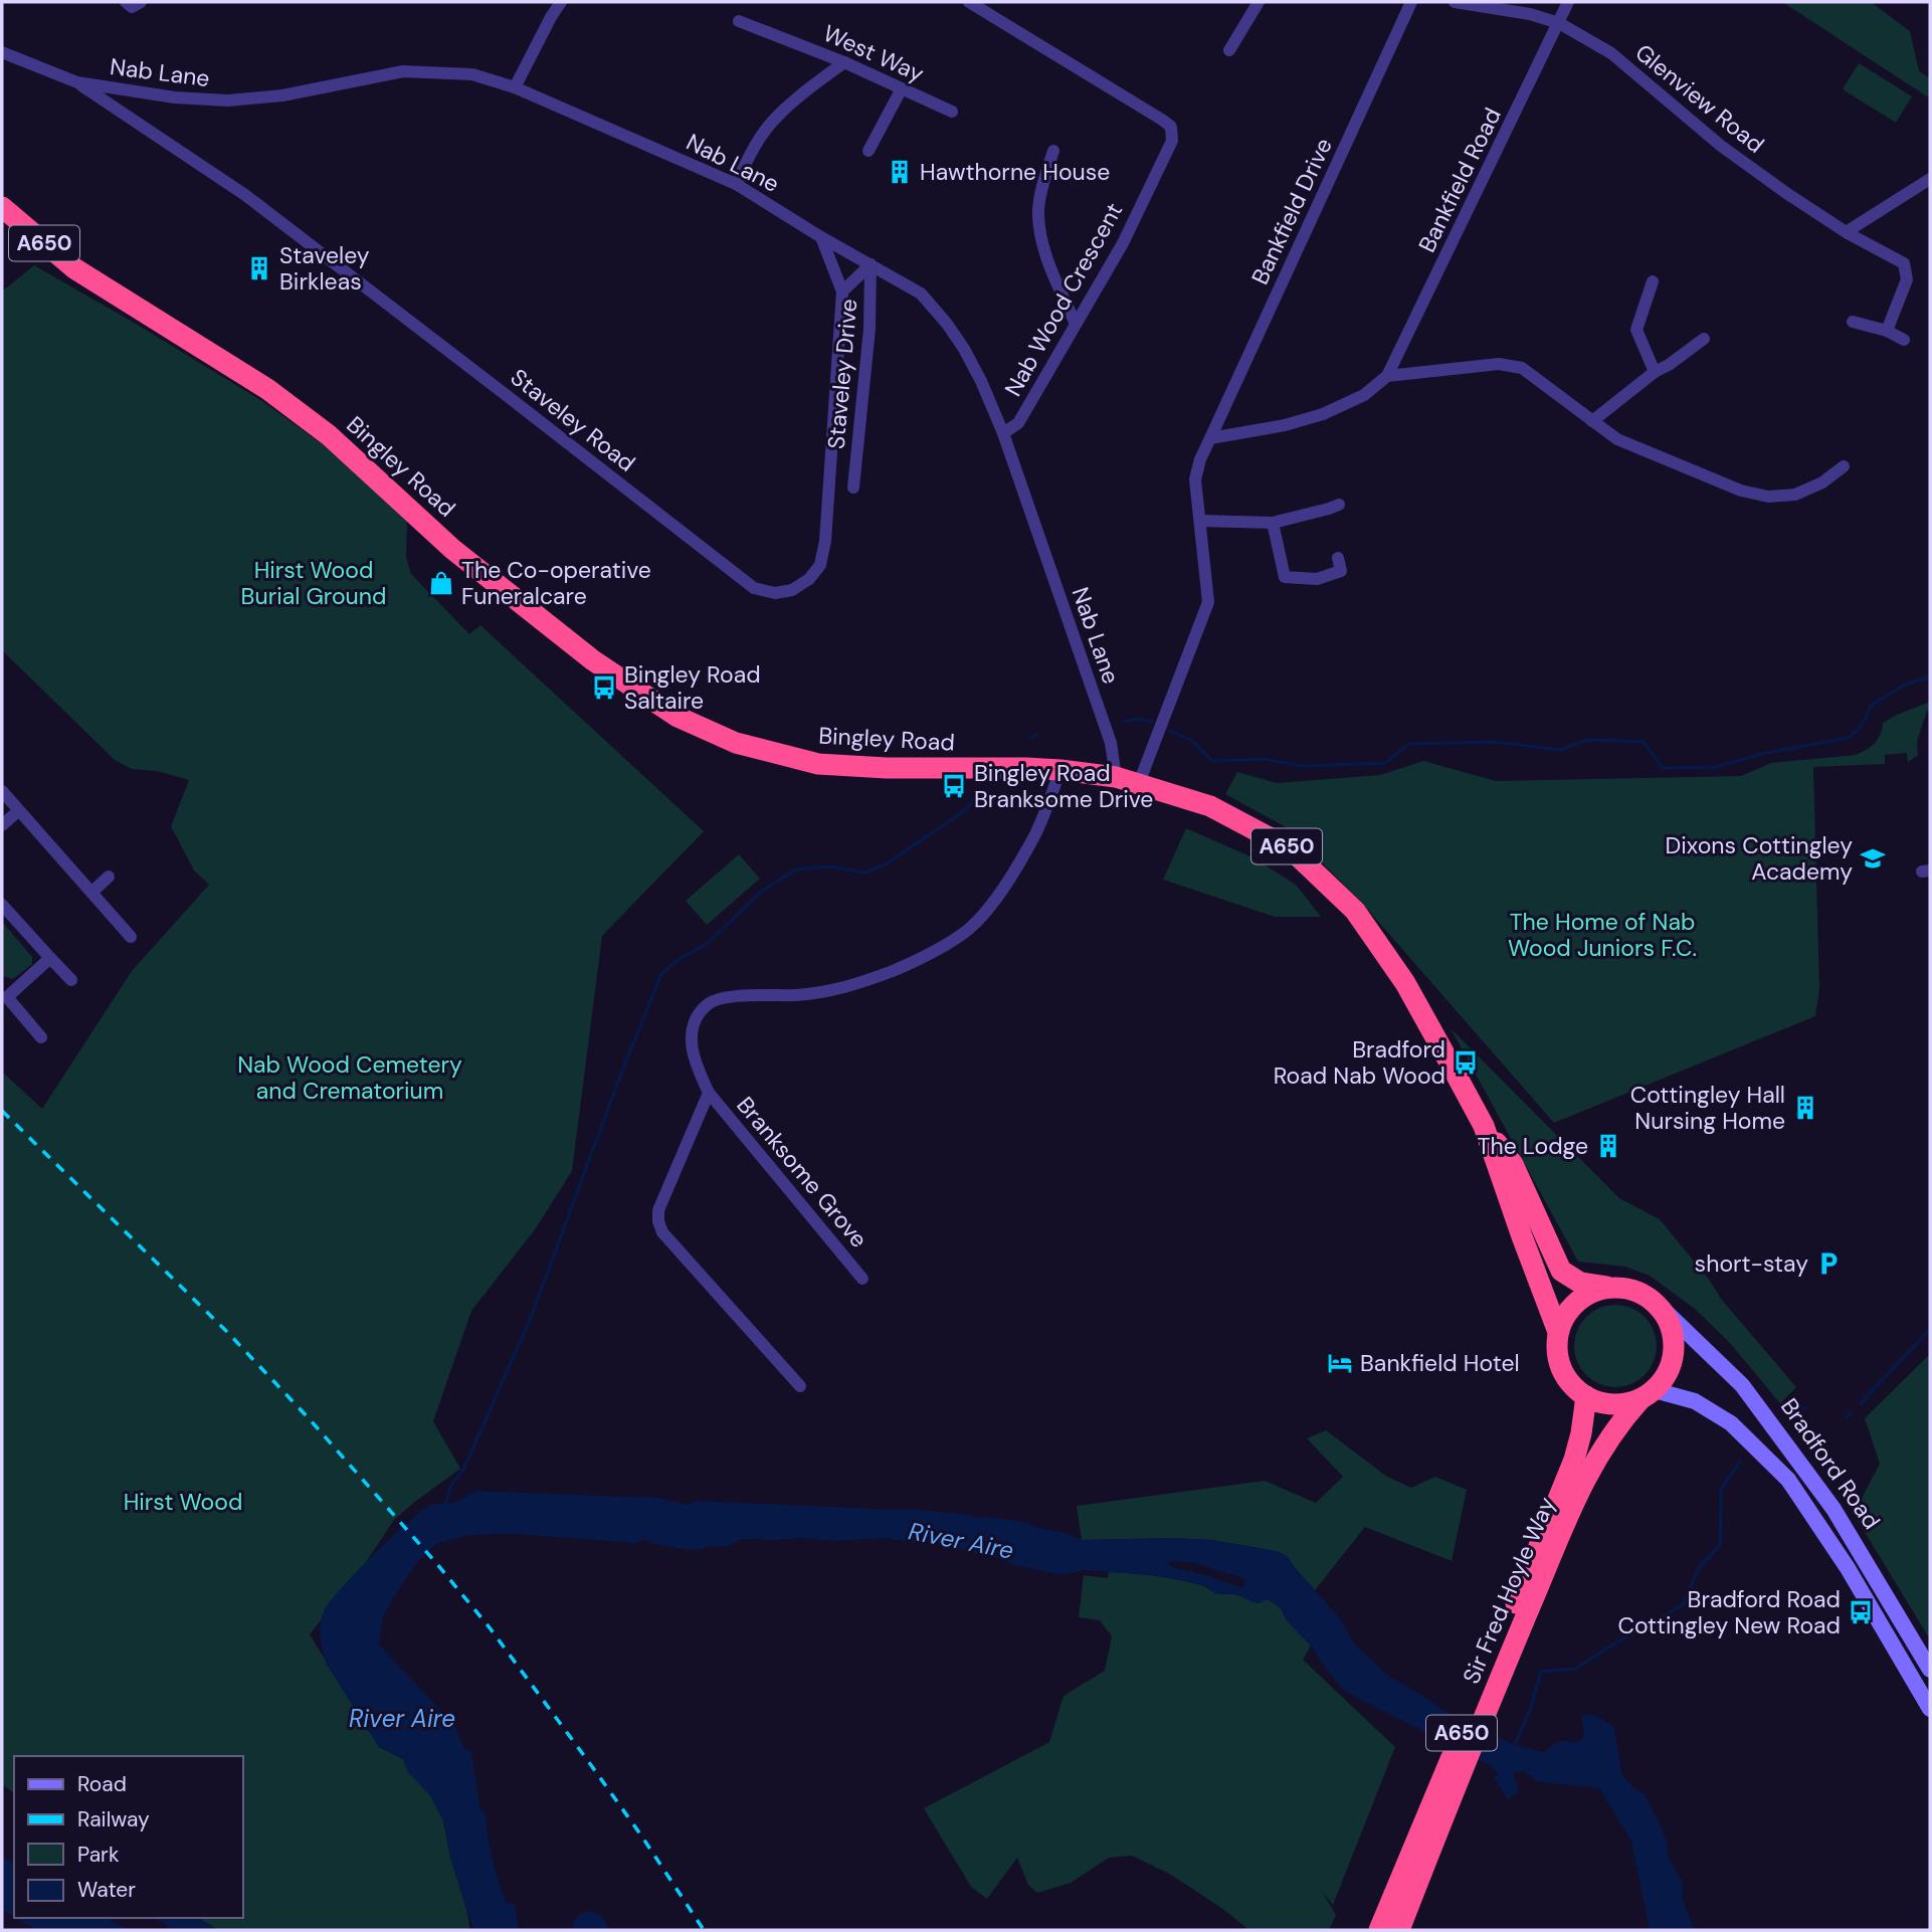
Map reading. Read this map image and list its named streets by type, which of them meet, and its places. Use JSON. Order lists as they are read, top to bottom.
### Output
{
  "streets": {
    "highway": ["A650", "Bingley Road", "Sir Fred Hoyle Way"],
    "main road": ["Bradford Road"],
    "street": [
      "West Way",
      "Nab Lane",
      "Glenview Road",
      "Bankfield Road",
      "Bankfield Drive",
      "Nab Wood Crescent",
      "Staveley Drive",
      "Staveley Road",
      "Branksome Grove"
    ]
  },
  "crossings": [
    ["Nab Lane", "Nab Wood Crescent"],
    ["Nab Lane", "Staveley Drive"],
    ["Nab Lane", "Staveley Road"],
    ["Nab Lane", "Bingley Road"],
    ["Glenview Road", "Bankfield Road"],
    ["Bankfield Drive", "Bingley Road"],
    ["A650", "Bingley Road"],
    ["A650", "Bradford Road"],
    ["A650", "Sir Fred Hoyle Way"],
    ["Bingley Road", "Branksome Grove"],
    ["Bingley Road", "Bradford Road"],
    ["Bingley Road", "Sir Fred Hoyle Way"],
    ["Bradford Road", "Sir Fred Hoyle Way"]
  ],
  "water": ["River Aire"],
  "parks": [
    "Hirst Wood Burial Ground",
    "The Home of Nab Wood Juniors F.C.",
    "Nab Wood Cemetery and Crematorium",
    "Hirst Wood"
  ],
  "places": {
    "building": [
      "Hawthorne House",
      "Staveley Birkleas",
      "Cottingley Hall Nursing Home",
      "The Lodge"
    ],
    "shop": ["The Co-operative Funeralcare"],
    "bus stop": [
      "Bingley Road Saltaire",
      "Bingley Road Branksome Drive",
      "Bradford Road Nab Wood",
      "Bradford Road Cottingley New Road"
    ],
    "school or university": ["Dixons Cottingley Academy"],
    "parking": ["short-stay"],
    "hotel": ["Bankfield Hotel"]
  },
  "legend": [
    "Road",
    "Railway",
    "Park",
    "Water"
  ]
}
